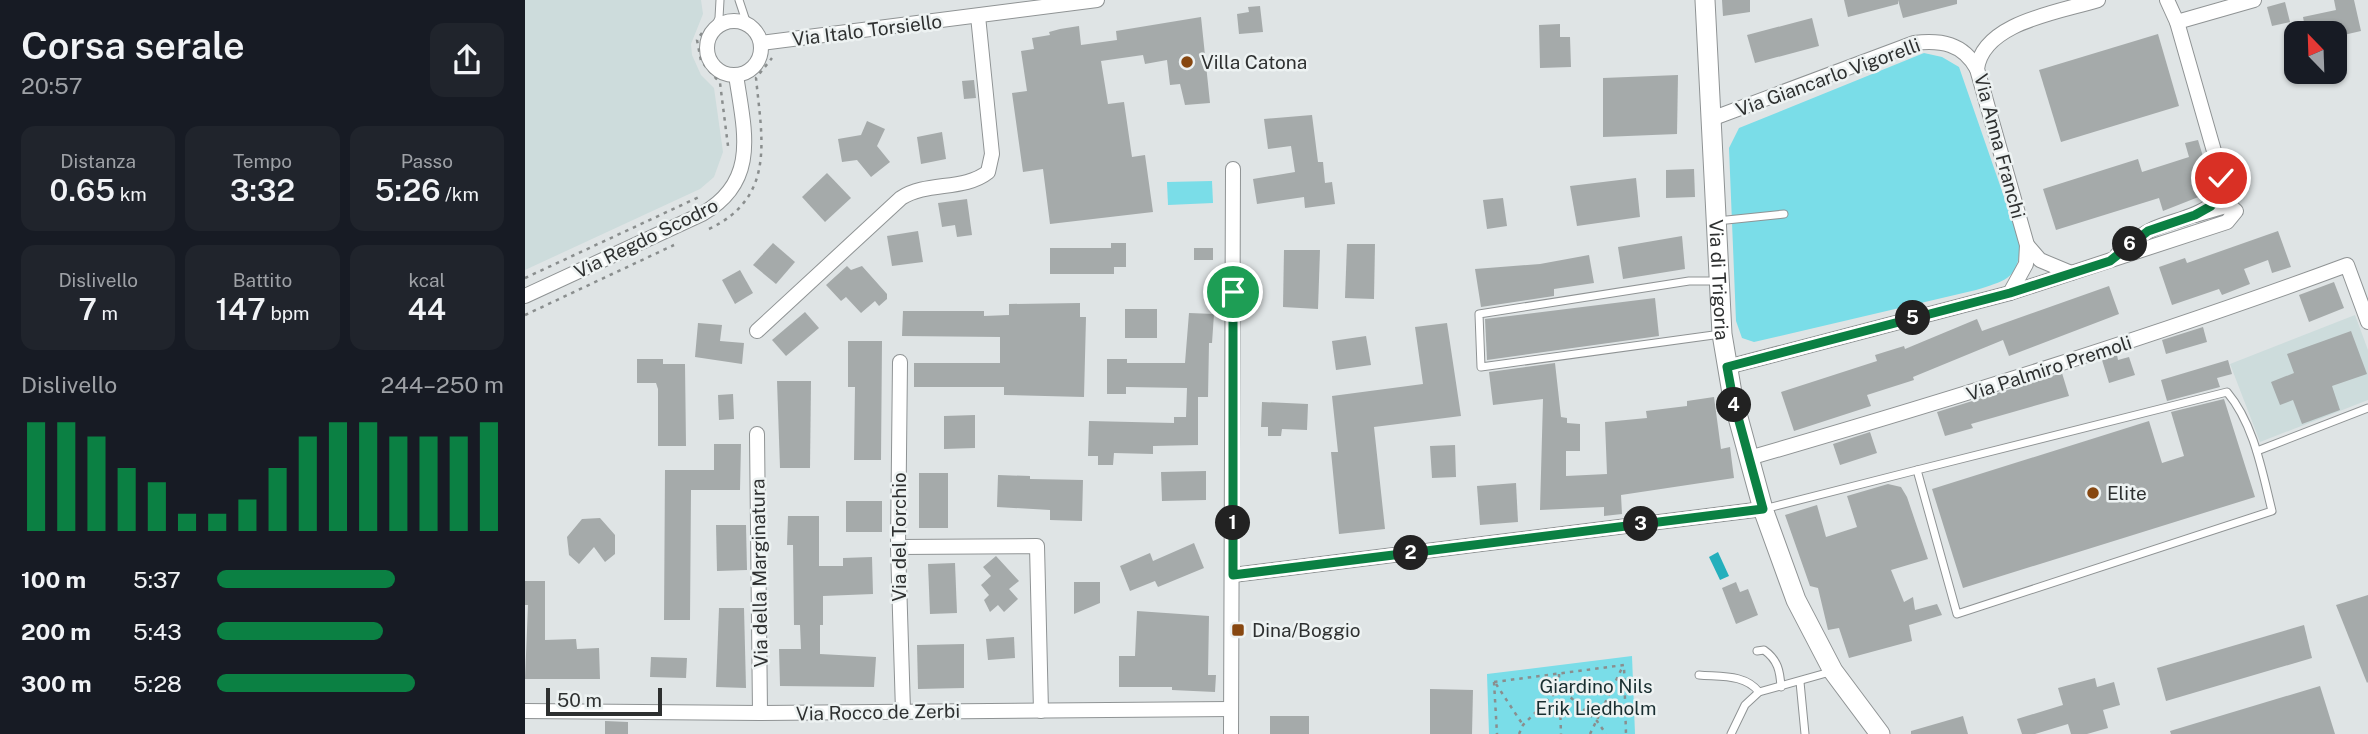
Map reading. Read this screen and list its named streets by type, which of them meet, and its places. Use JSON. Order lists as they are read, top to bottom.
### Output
{
  "streets": {
    "street": [
      "Via Italo Torsiello",
      "Via Giancarlo Vigorelli",
      "Via Anna Franchi",
      "Via Regdo Scodro",
      "Via di Trigoria",
      "Via Palmiro Premoli",
      "Via del Torchio",
      "Via della Marginatura",
      "Via Rocco de Zerbi"
    ]
  },
  "crossings": [
    ["Via Italo Torsiello", "Via Regdo Scodro"],
    ["Via Giancarlo Vigorelli", "Via Anna Franchi"],
    ["Via Giancarlo Vigorelli", "Via di Trigoria"],
    ["Via di Trigoria", "Via Palmiro Premoli"],
    ["Via del Torchio", "Via Rocco de Zerbi"],
    ["Via della Marginatura", "Via Rocco de Zerbi"]
  ],
  "parks": ["Giardino Nils Erik Liedholm"],
  "places": {
    "other": ["Villa Catona", "Elite"],
    "transit": ["Dina/Boggio"]
  },
  "scale_bar": "50 m",
  "north": "top left",
  "page": {
    "heading": ["Corsa serale", "20:57"],
    "stats": [
      ["Distanza", "0.65 km"],
      ["Tempo", "3:32"],
      ["Passo", "5:26 /km"],
      ["Dislivello", "7 m"],
      ["Battito", "147 bpm"],
      ["kcal", "44"]
    ],
    "pins": [
      "6",
      "5",
      "4",
      "1",
      "3",
      "2"
    ],
    "chart": ["Dislivello", "244–250 m"],
    "list": [
      {
        "name": "100 m",
        "note": "5:37"
      },
      {
        "name": "200 m",
        "note": "5:43"
      },
      {
        "name": "300 m",
        "note": "5:28"
      }
    ],
    "scale": "50 m"
  }
}
